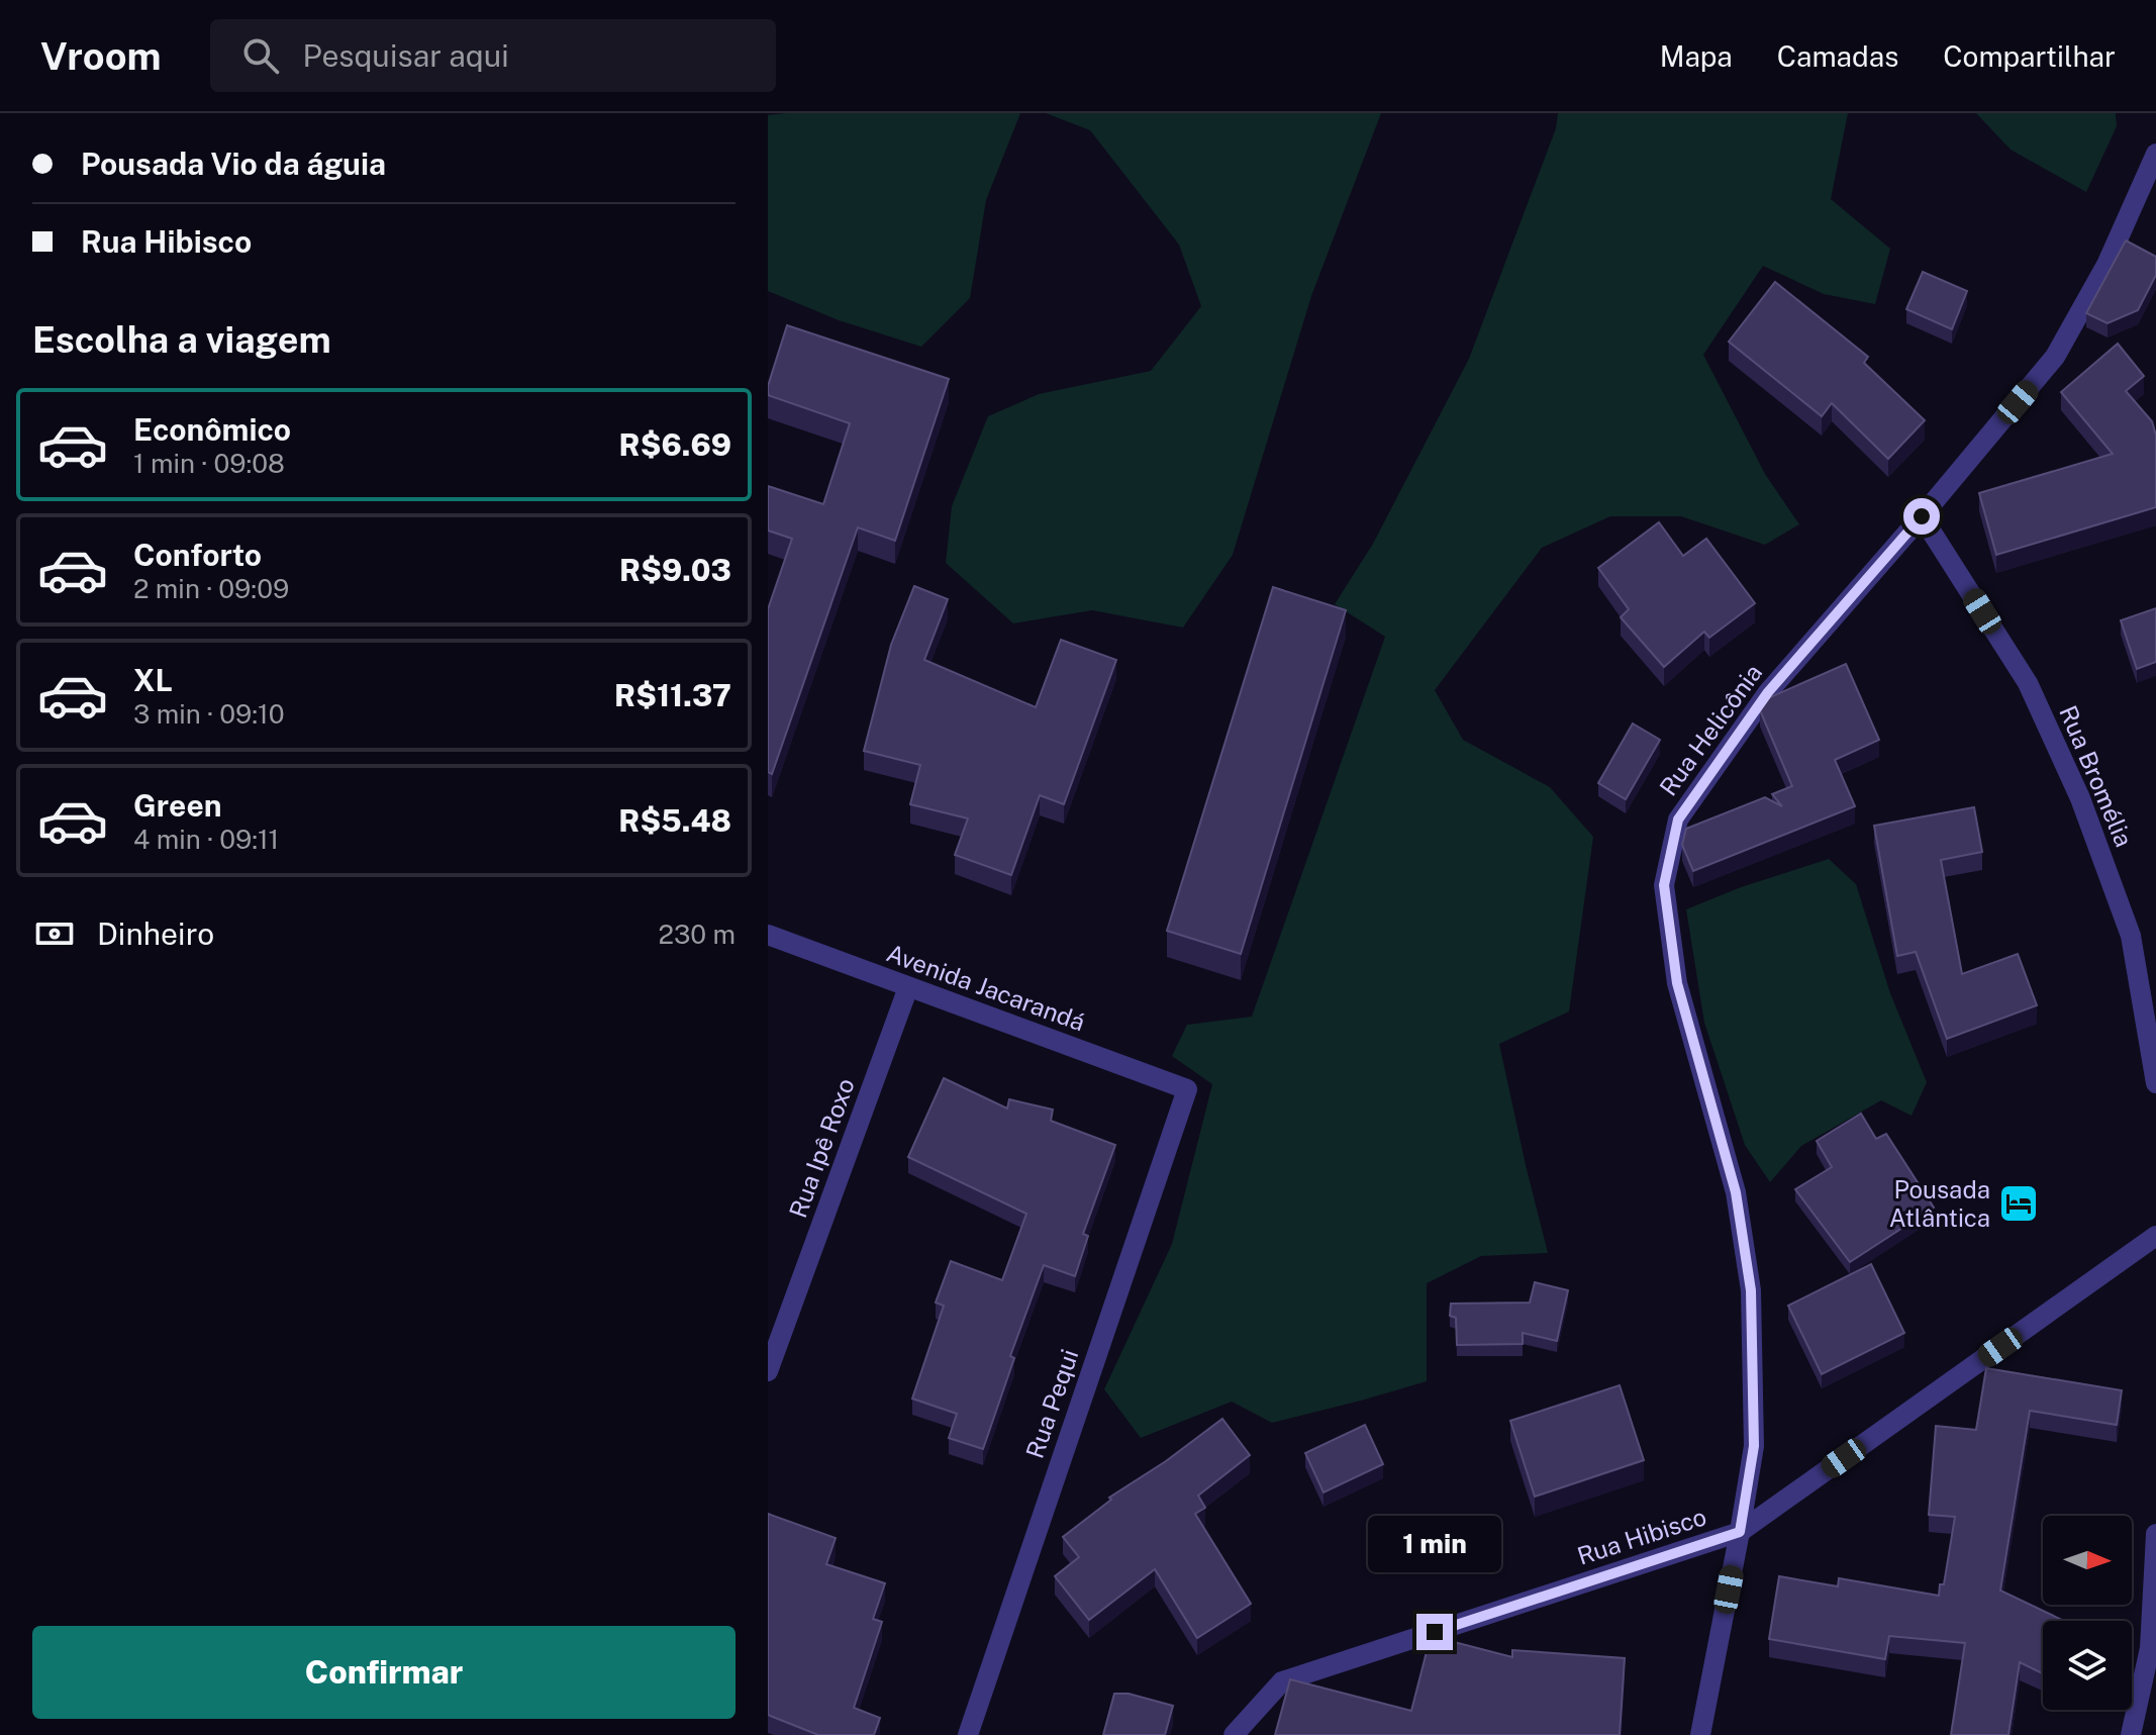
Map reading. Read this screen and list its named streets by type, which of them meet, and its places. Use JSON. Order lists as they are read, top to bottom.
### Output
{
  "streets": {
    "street": [
      "Rua Helicônia",
      "Rua Bromélia",
      "Avenida Jacarandá",
      "Rua Ipê Roxo",
      "Rua Pequi",
      "Rua Hibisco"
    ]
  },
  "crossings": [
    ["Rua Helicônia", "Rua Bromélia"],
    ["Rua Helicônia", "Rua Hibisco"],
    ["Avenida Jacarandá", "Rua Ipê Roxo"],
    ["Avenida Jacarandá", "Rua Pequi"]
  ],
  "places": {
    "hotel": ["Pousada Atlântica"]
  },
  "north": "right",
  "page": {
    "header": "Vroom",
    "search": "Pesquisar aqui",
    "nav": ["Mapa", "Camadas", "Compartilhar"],
    "banner": ["Pousada Vio da águia", "Rua Hibisco"],
    "heading": "Escolha a viagem",
    "list": [
      {
        "name": "Econômico",
        "note": "1 min · 09:08",
        "value": "R$6.69"
      },
      {
        "name": "Conforto",
        "note": "2 min · 09:09",
        "value": "R$9.03"
      },
      {
        "name": "XL",
        "note": "3 min · 09:10",
        "value": "R$11.37"
      },
      {
        "name": "Green",
        "note": "4 min · 09:11",
        "value": "R$5.48"
      }
    ],
    "pay": ["Dinheiro", "230 m"],
    "bubble": "1 min",
    "buttons": "Confirmar"
  }
}
